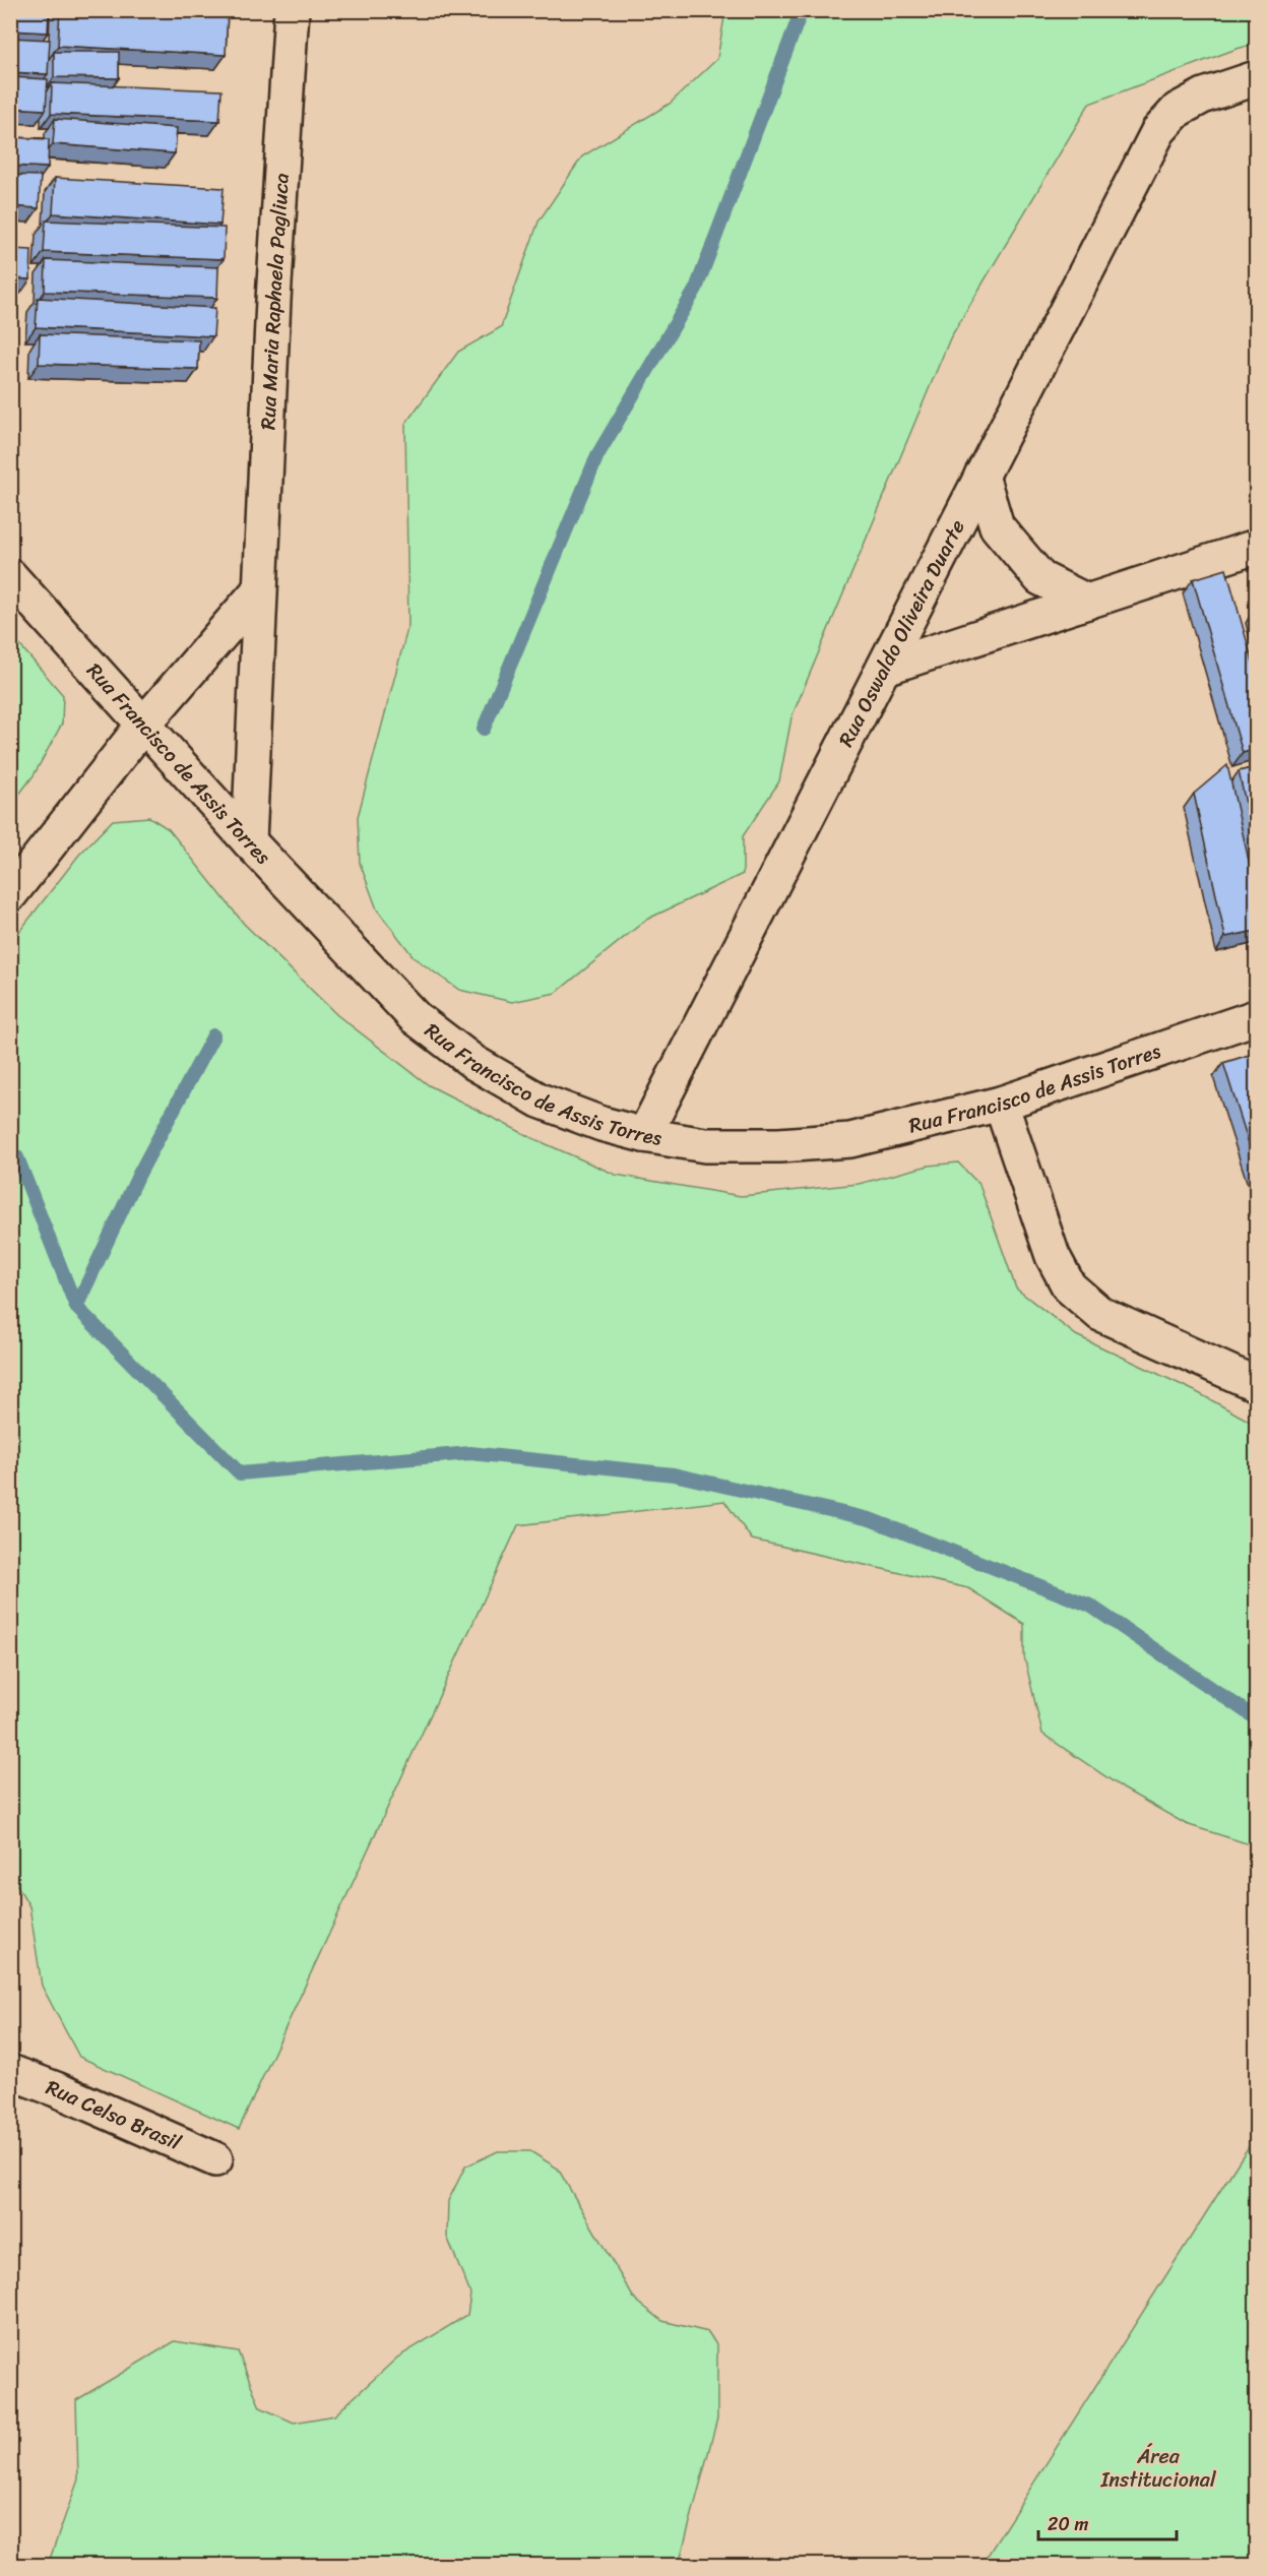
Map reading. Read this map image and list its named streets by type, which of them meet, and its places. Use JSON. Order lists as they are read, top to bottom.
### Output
{
  "streets": {
    "street": [
      "Rua Maria Raphaela Pagliuca",
      "Rua Oswaldo Oliveira Duarte",
      "Rua Francisco de Assis Torres",
      "Rua Celso Brasil"
    ]
  },
  "crossings": [
    ["Rua Maria Raphaela Pagliuca", "Rua Francisco de Assis Torres"],
    ["Rua Oswaldo Oliveira Duarte", "Rua Francisco de Assis Torres"]
  ],
  "parks": ["Área Institucional"],
  "scale_bar": "20 m"
}
